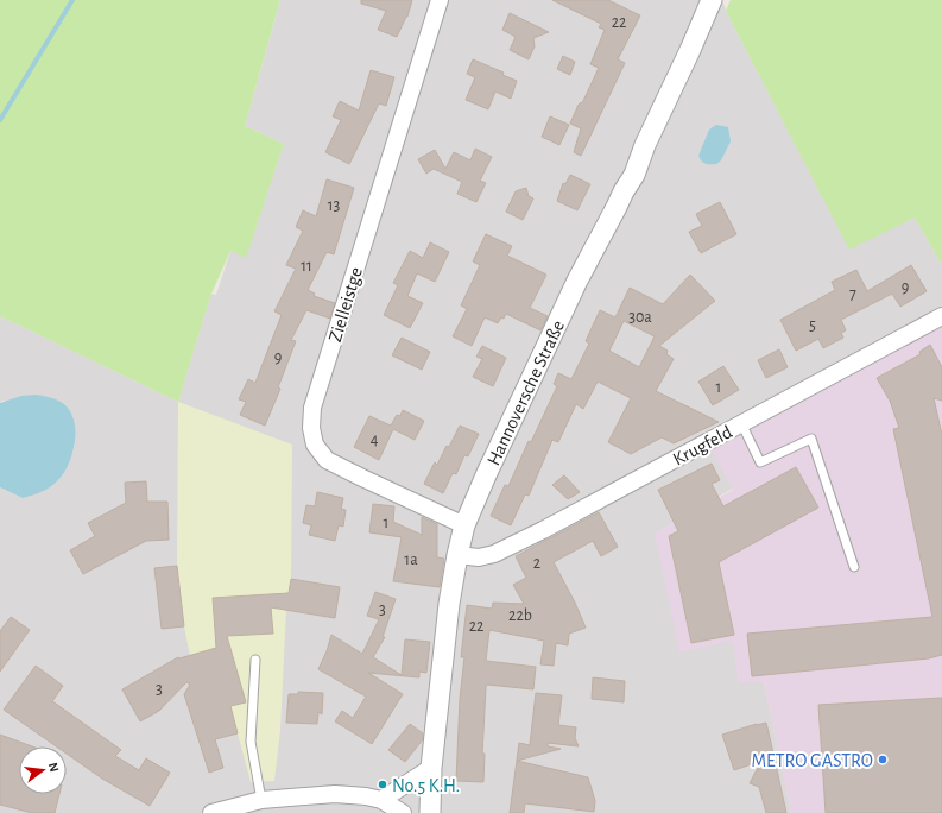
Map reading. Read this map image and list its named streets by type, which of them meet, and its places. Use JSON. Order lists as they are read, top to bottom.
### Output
{
  "streets": {
    "street": ["Zielleistge", "Hannoversche Straße", "Krugfeld"]
  },
  "crossings": [
    ["Zielleistge", "Hannoversche Straße"],
    ["Hannoversche Straße", "Krugfeld"]
  ],
  "places": ["METRO GASTRO", "No.5 K.H."],
  "house_numbers": [
    "22",
    "13",
    "11",
    "9",
    "7",
    "30a",
    "5",
    "9",
    "1",
    "4",
    "1",
    "1a",
    "2",
    "3",
    "22b",
    "22",
    "3"
  ],
  "north": "right"
}
